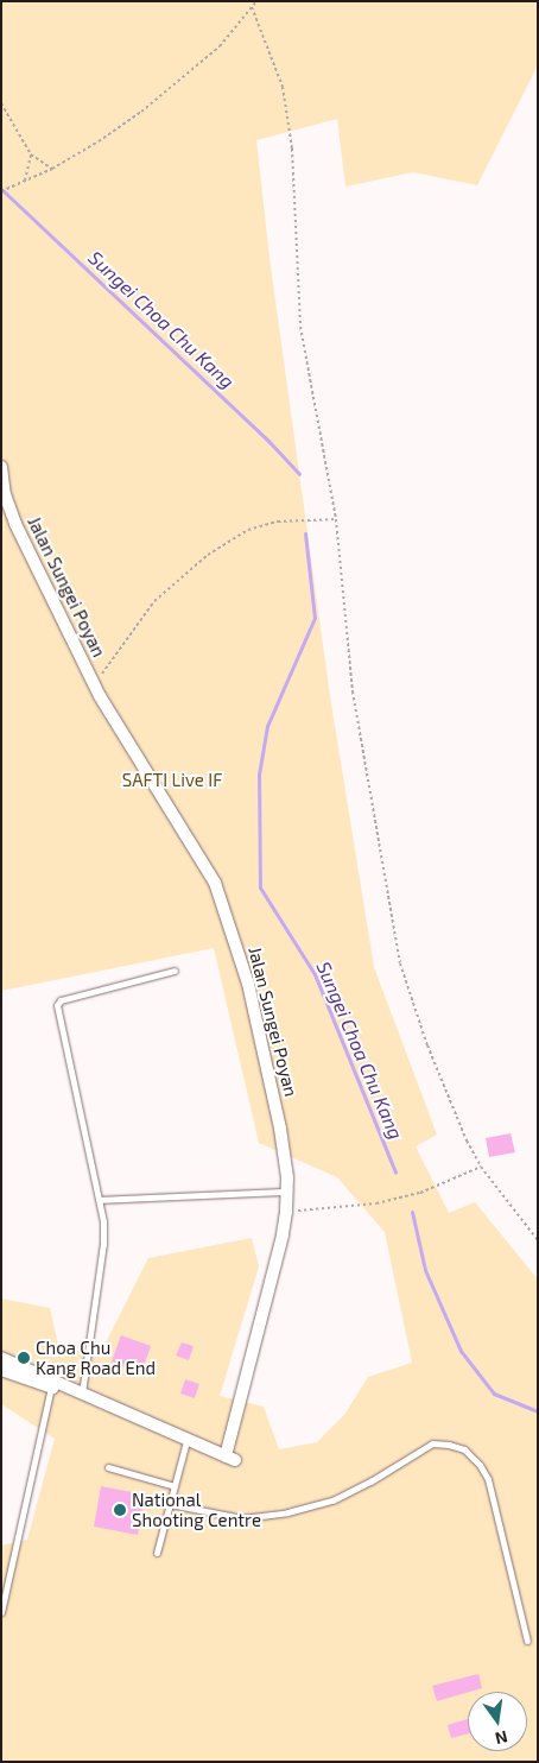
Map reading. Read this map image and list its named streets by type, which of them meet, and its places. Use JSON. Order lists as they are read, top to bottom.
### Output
{
  "streets": {
    "street": ["Jalan Sungei Poyan"]
  },
  "water": ["Sungei Choa Chu Kang"],
  "parks": ["SAFTI Live IF"],
  "places": ["Choa Chu Kang Road End", "National Shooting Centre"],
  "north": "bottom"
}
